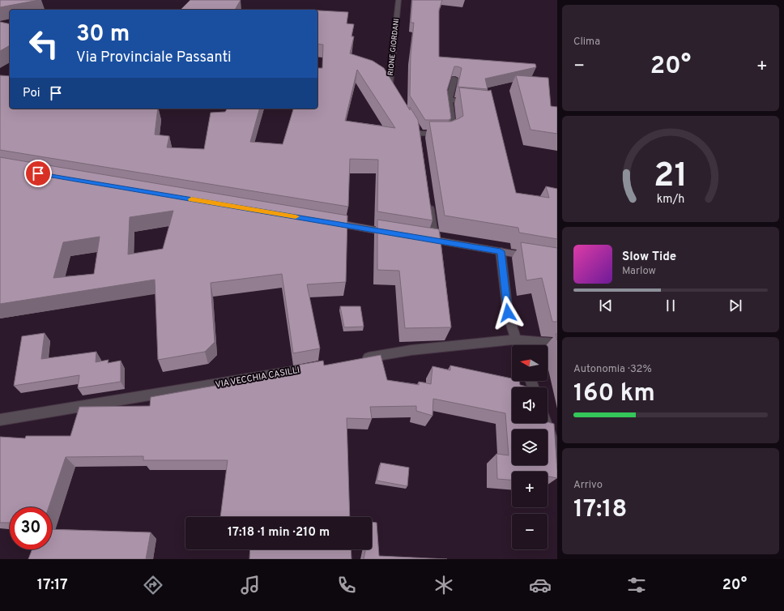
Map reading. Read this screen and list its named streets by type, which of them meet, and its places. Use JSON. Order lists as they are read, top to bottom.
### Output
{
  "streets": {
    "street": ["RIONE GIORDANI", "VIA VECCHIA CASILLI"]
  },
  "north": "left",
  "page": {
    "tile": [
      "Clima",
      ["Autonomia · 32%", "160 km"],
      ["Arrivo", "17:18"]
    ],
    "turn": ["30 m", "Via Provinciale Passanti"],
    "heat": ["−", "20°", "+"],
    "then": "Poi",
    "song": ["Slow Tide", "Marlow"],
    "map_buttons": ["+", "−"],
    "limit": "30",
    "trip": "17:18 · 1 min · 210 m",
    "tabs": ["17:17", "20°"],
    "gauge": ["21", "km/h"]
  }
}
